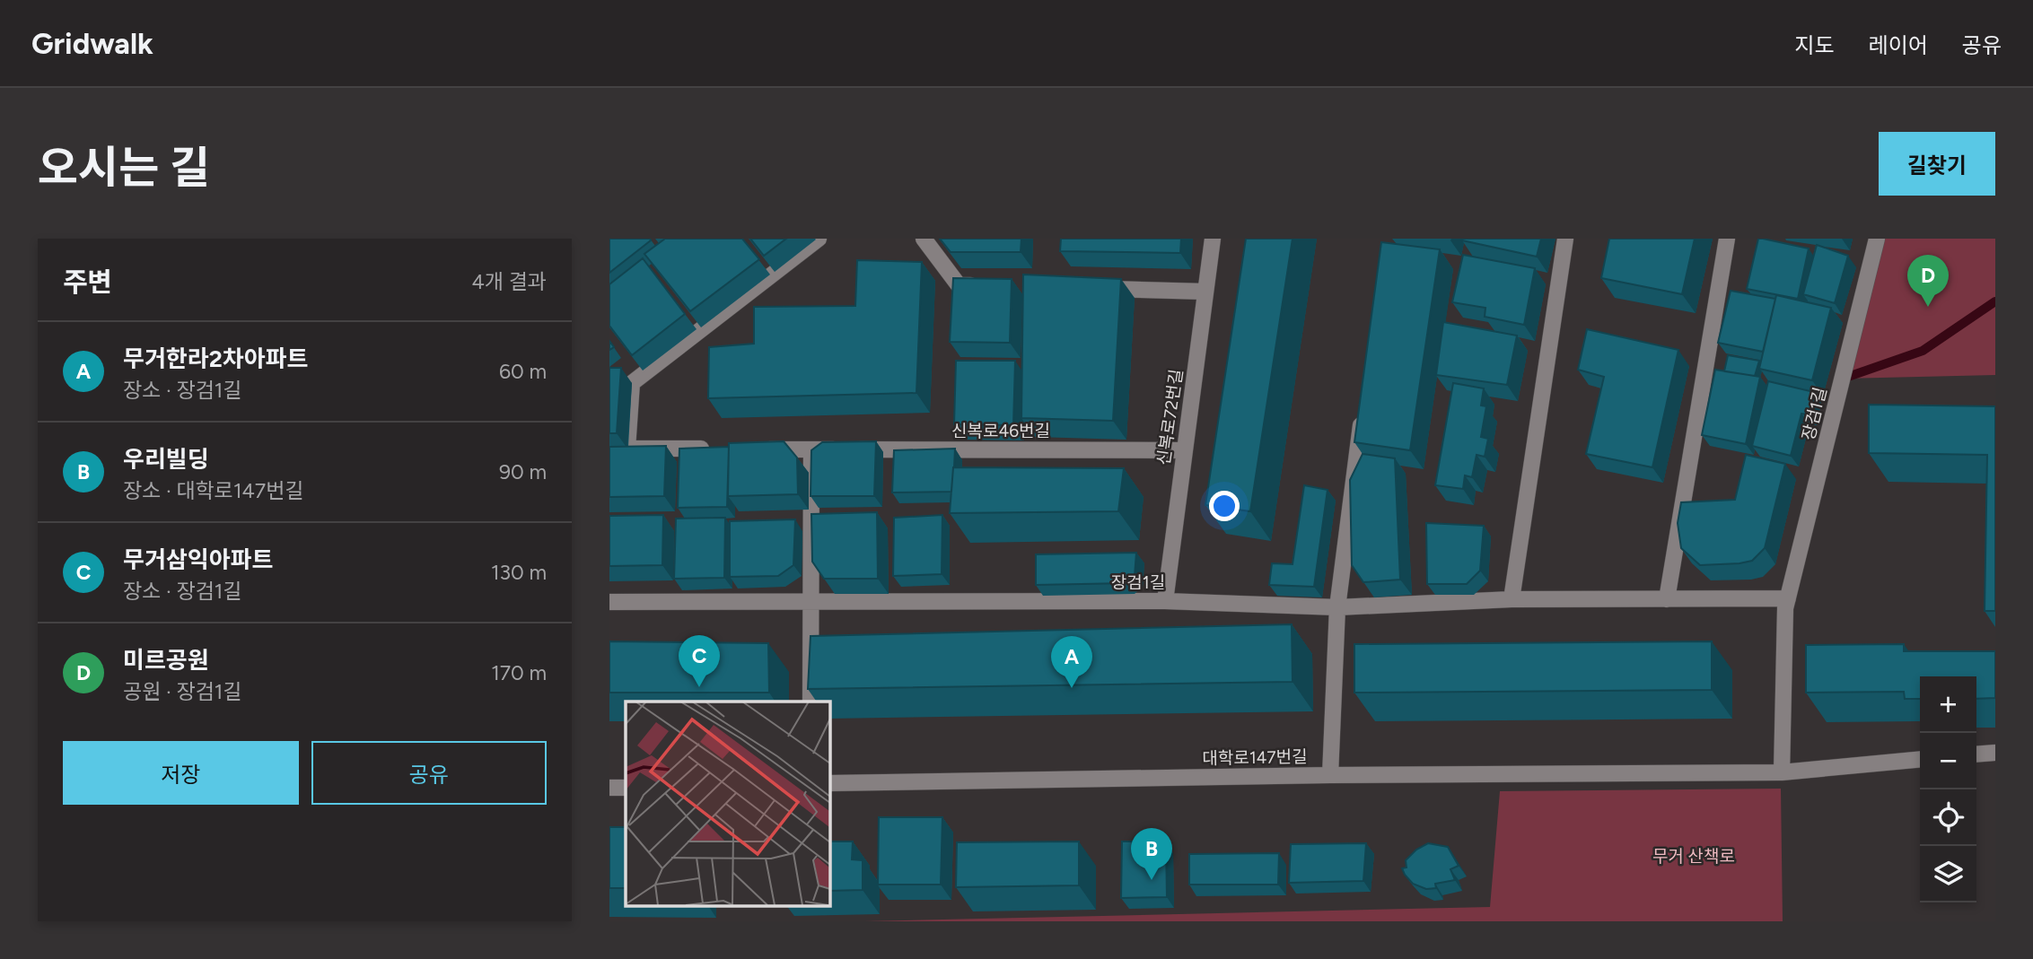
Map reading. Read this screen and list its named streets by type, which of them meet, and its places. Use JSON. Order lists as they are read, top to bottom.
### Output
{
  "streets": {
    "street": [
      "장검1길",
      "신복로72번길",
      "신복로46번길",
      "대학로147번길"
    ]
  },
  "crossings": [
    ["장검1길", "신복로72번길"],
    ["장검1길", "대학로147번길"],
    ["신복로72번길", "신복로46번길"]
  ],
  "parks": ["무거 산책로"],
  "page": {
    "header": "Gridwalk",
    "nav": ["지도", "레이어", "공유"],
    "title": "오시는 길",
    "buttons": [
      "길찾기",
      ["저장", "공유"]
    ],
    "heading": ["주변", "4개 결과"],
    "pins": [
      "D",
      "C",
      "A",
      "B"
    ],
    "list": [
      {
        "mark": "A",
        "name": "무거한라2차아파트",
        "note": "장소 · 장검1길",
        "value": "60 m"
      },
      {
        "mark": "B",
        "name": "우리빌딩",
        "note": "장소 · 대학로147번길",
        "value": "90 m"
      },
      {
        "mark": "C",
        "name": "무거삼익아파트",
        "note": "장소 · 장검1길",
        "value": "130 m"
      },
      {
        "mark": "D",
        "name": "미르공원",
        "note": "공원 · 장검1길",
        "value": "170 m"
      }
    ],
    "map_buttons": ["+", "−"]
  }
}
